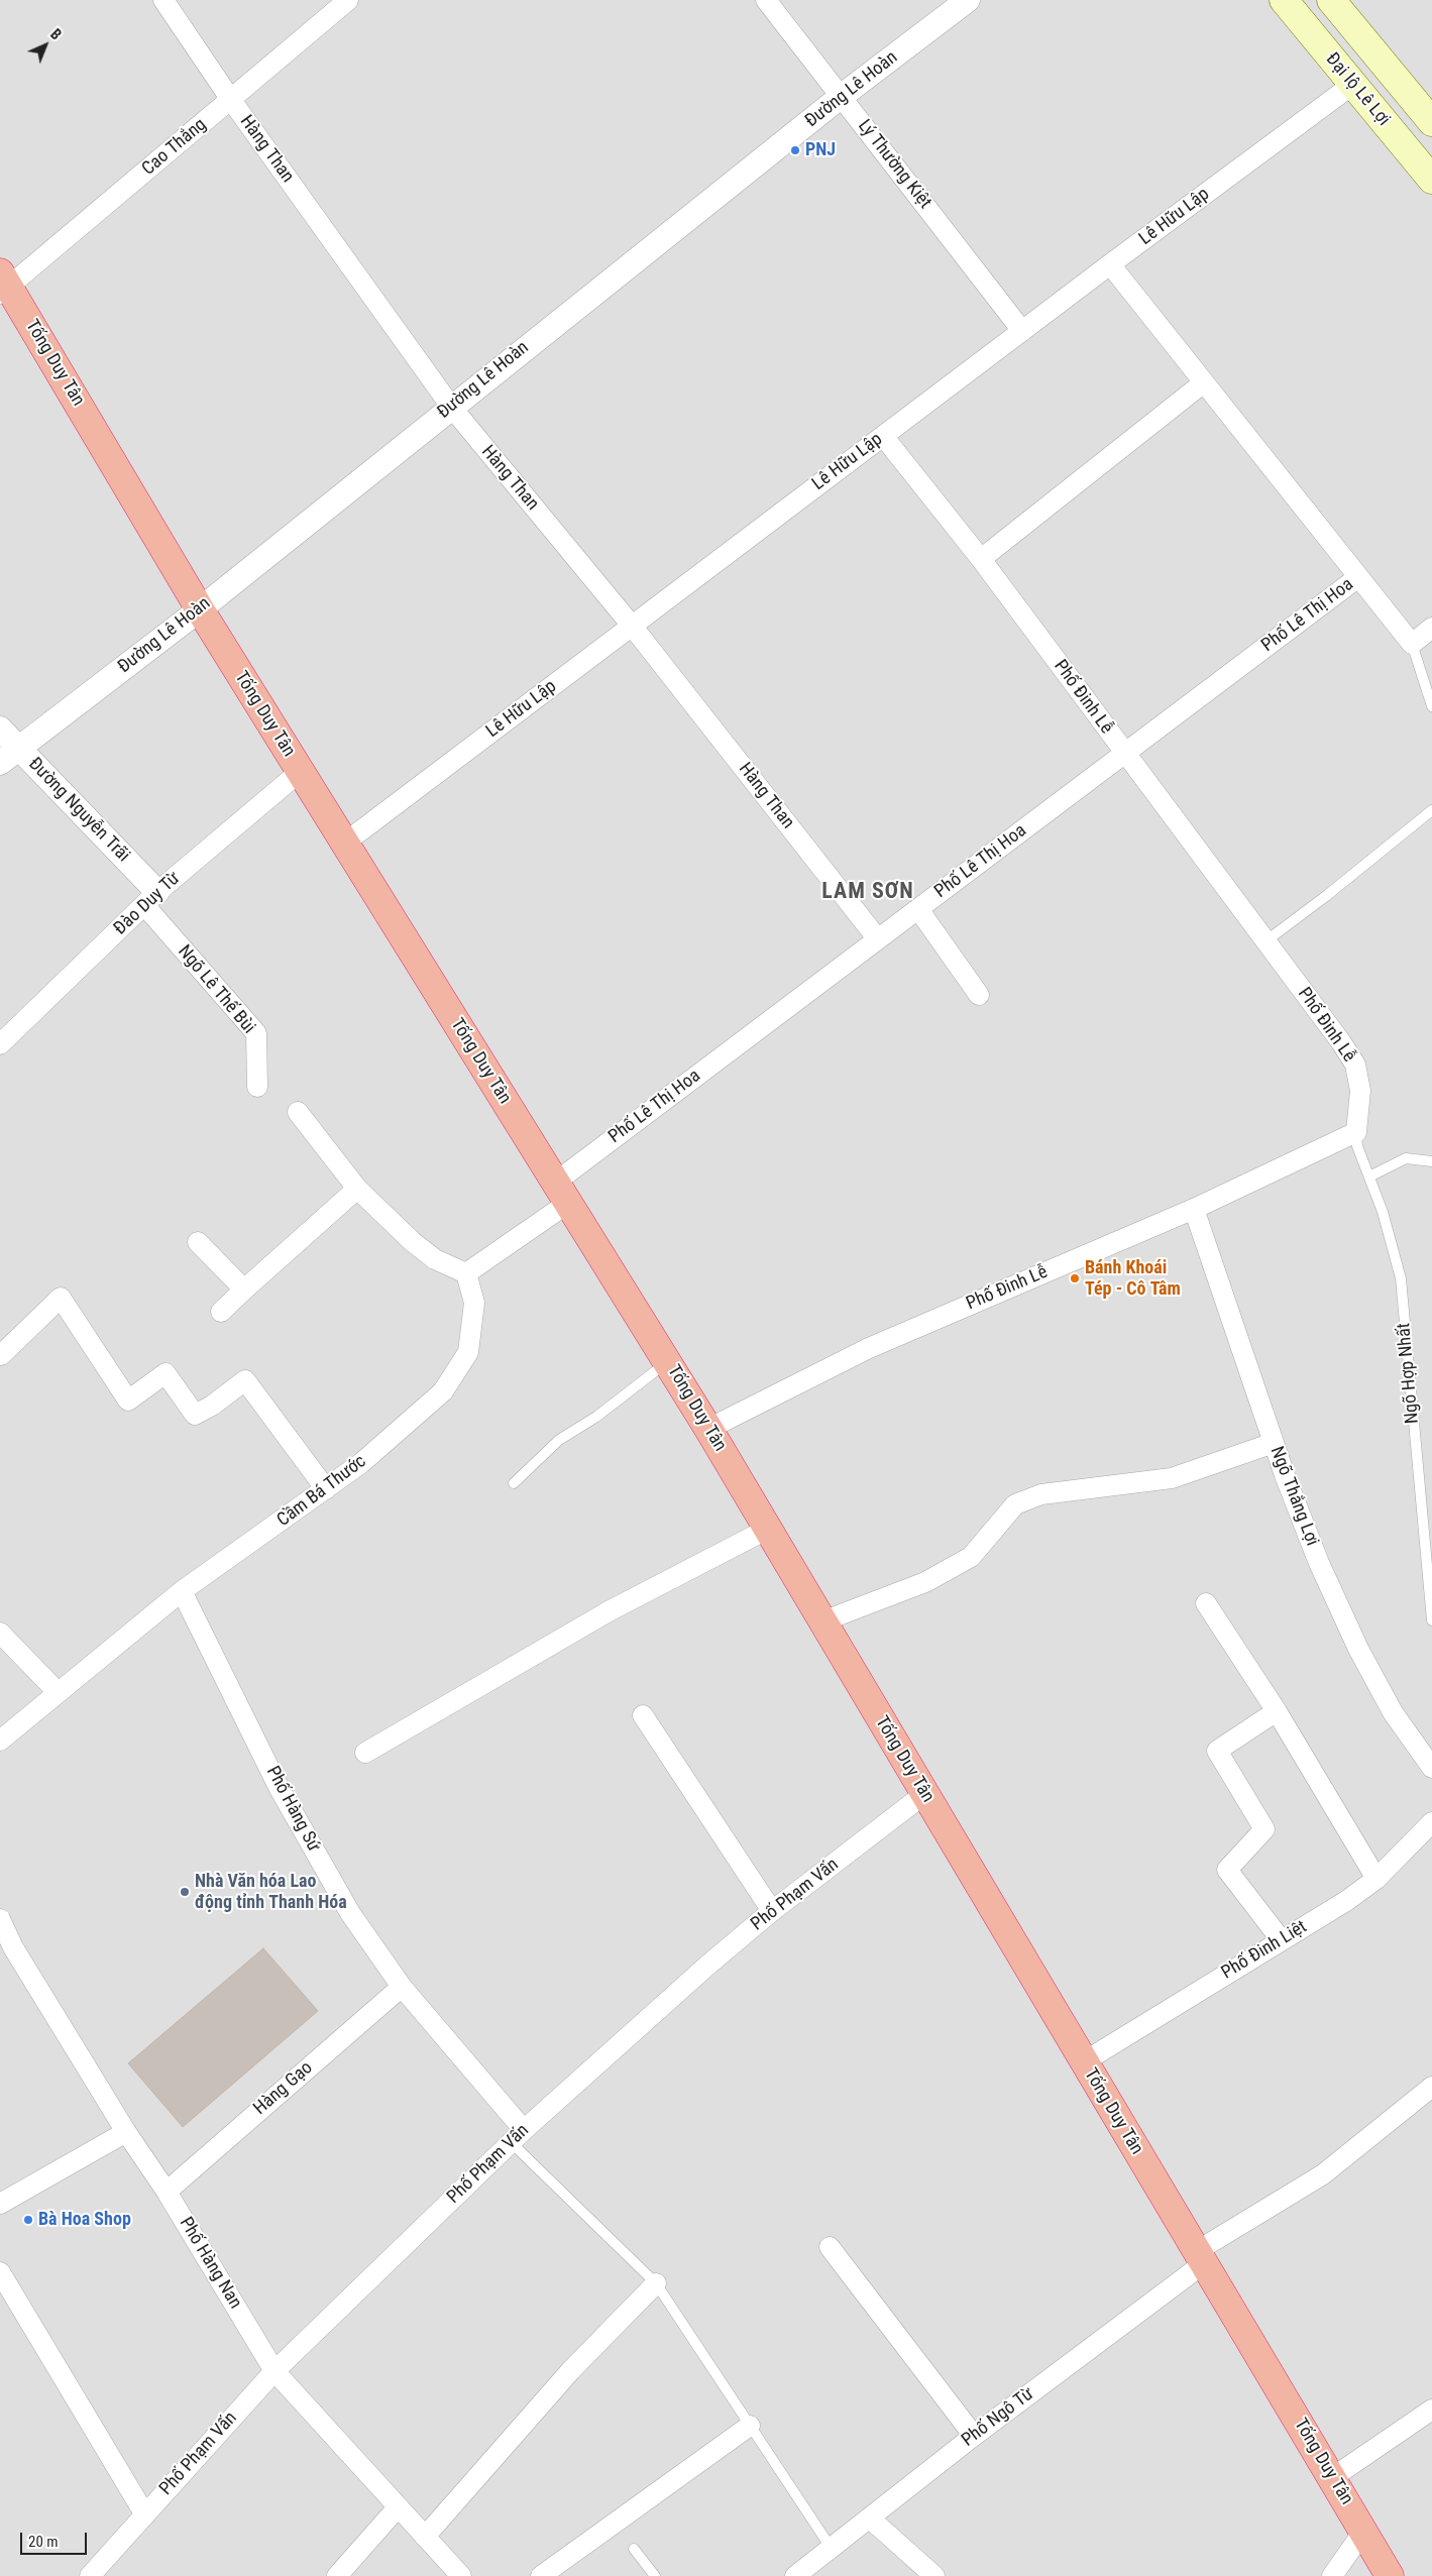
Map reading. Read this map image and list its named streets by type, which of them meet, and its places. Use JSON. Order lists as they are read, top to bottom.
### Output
{
  "streets": {
    "highway": ["Tống Duy Tân"],
    "main road": ["Đại lộ Lê Lợi"],
    "street": [
      "Đường Lê Hoàn",
      "Cao Thắng",
      "Hàng Than",
      "Lý Thường Kiệt",
      "Lê Hữu Lập",
      "Phố Lê Thị Hoa",
      "Phố Đinh Lễ",
      "Đường Nguyễn Trãi",
      "Đào Duy Từ",
      "Ngõ Lê Thế Bùi",
      "Cầm Bá Thước",
      "Ngõ Thắng Lợi",
      "Phố Hàng Sứ",
      "Phố Phạm Vấn",
      "Phố Đinh Liệt",
      "Hàng Gạo",
      "Phố Hàng Nan",
      "Phố Ngô Từ"
    ],
    "lane": ["Ngõ Hợp Nhất"]
  },
  "crossings": [
    ["Đường Lê Hoàn", "Hàng Than"],
    ["Đường Lê Hoàn", "Lý Thường Kiệt"],
    ["Đường Lê Hoàn", "Tống Duy Tân"],
    ["Đường Lê Hoàn", "Đường Nguyễn Trãi"],
    ["Đại lộ Lê Lợi", "Lê Hữu Lập"],
    ["Cao Thắng", "Hàng Than"],
    ["Cao Thắng", "Tống Duy Tân"],
    ["Hàng Than", "Lê Hữu Lập"],
    ["Hàng Than", "Phố Lê Thị Hoa"],
    ["Lý Thường Kiệt", "Lê Hữu Lập"],
    ["Lê Hữu Lập", "Tống Duy Tân"],
    ["Lê Hữu Lập", "Phố Lê Thị Hoa"],
    ["Lê Hữu Lập", "Phố Đinh Lễ"],
    ["Tống Duy Tân", "Phố Lê Thị Hoa"],
    ["Tống Duy Tân", "Phố Đinh Lễ"],
    ["Tống Duy Tân", "Đào Duy Từ"],
    ["Tống Duy Tân", "Phố Phạm Vấn"],
    ["Tống Duy Tân", "Phố Đinh Liệt"],
    ["Tống Duy Tân", "Phố Ngô Từ"],
    ["Phố Lê Thị Hoa", "Phố Đinh Lễ"],
    ["Phố Đinh Lễ", "Ngõ Hợp Nhất"],
    ["Phố Đinh Lễ", "Ngõ Thắng Lợi"],
    ["Đường Nguyễn Trãi", "Đào Duy Từ"],
    ["Đường Nguyễn Trãi", "Ngõ Lê Thế Bùi"],
    ["Đào Duy Từ", "Ngõ Lê Thế Bùi"],
    ["Cầm Bá Thước", "Phố Hàng Sứ"],
    ["Phố Hàng Sứ", "Phố Phạm Vấn"],
    ["Phố Hàng Sứ", "Hàng Gạo"],
    ["Phố Phạm Vấn", "Phố Hàng Nan"],
    ["Hàng Gạo", "Phố Hàng Nan"]
  ],
  "districts": ["LAM SƠN"],
  "places": [
    "PNJ",
    "Bánh Khoái Tép - Cô Tâm",
    "Nhà Văn hóa Lao động tỉnh Thanh Hóa",
    "Bà Hoa Shop"
  ],
  "scale_bar": "20 m",
  "north": "top right"
}
